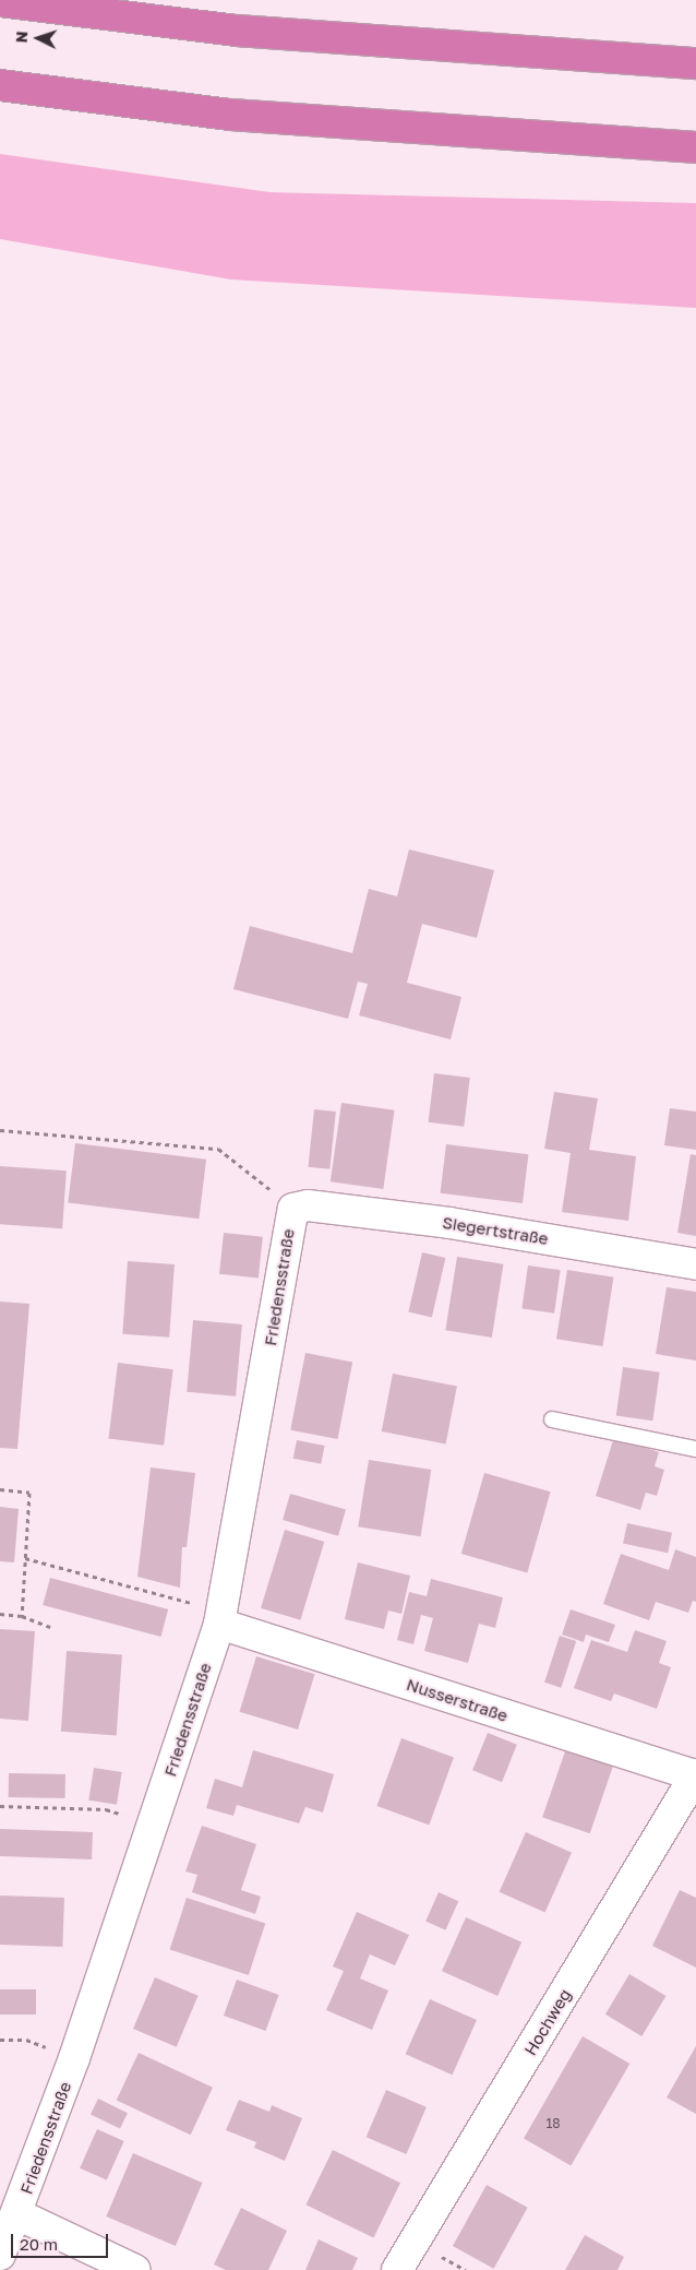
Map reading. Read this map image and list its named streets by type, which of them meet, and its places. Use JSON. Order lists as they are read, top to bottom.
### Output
{
  "streets": {
    "street": [
      "Siegertstraße",
      "Friedensstraße",
      "Nusserstraße",
      "Hochweg"
    ]
  },
  "crossings": [
    ["Siegertstraße", "Friedensstraße"],
    ["Friedensstraße", "Nusserstraße"],
    ["Nusserstraße", "Hochweg"]
  ],
  "house_numbers": ["18"],
  "scale_bar": "20 m",
  "north": "left"
}
